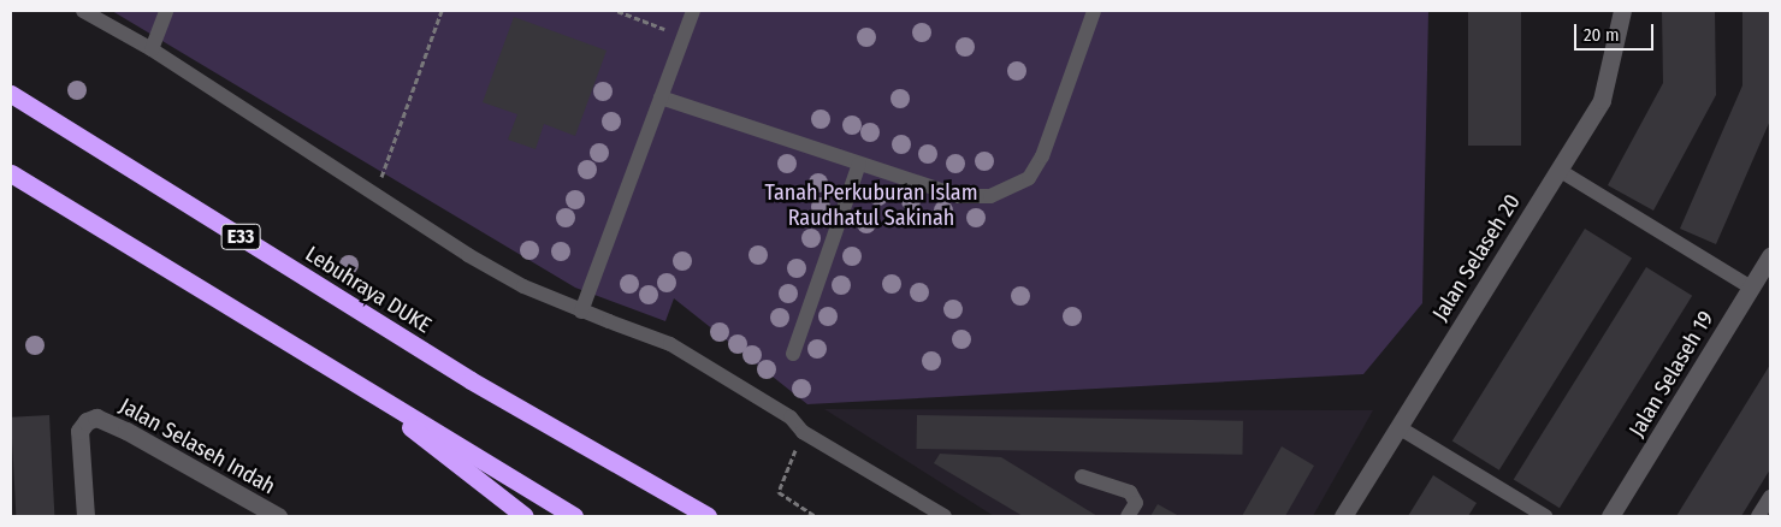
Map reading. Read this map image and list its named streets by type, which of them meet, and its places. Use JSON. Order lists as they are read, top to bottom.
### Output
{
  "streets": {
    "highway": ["E33", "Lebuhraya DUKE"],
    "street": ["Jalan Selaseh 20", "Jalan Selaseh 19", "Jalan Selaseh Indah"]
  },
  "parks": ["Tanah Perkuburan Islam Raudhatul Sakinah"],
  "scale_bar": "20 m"
}
